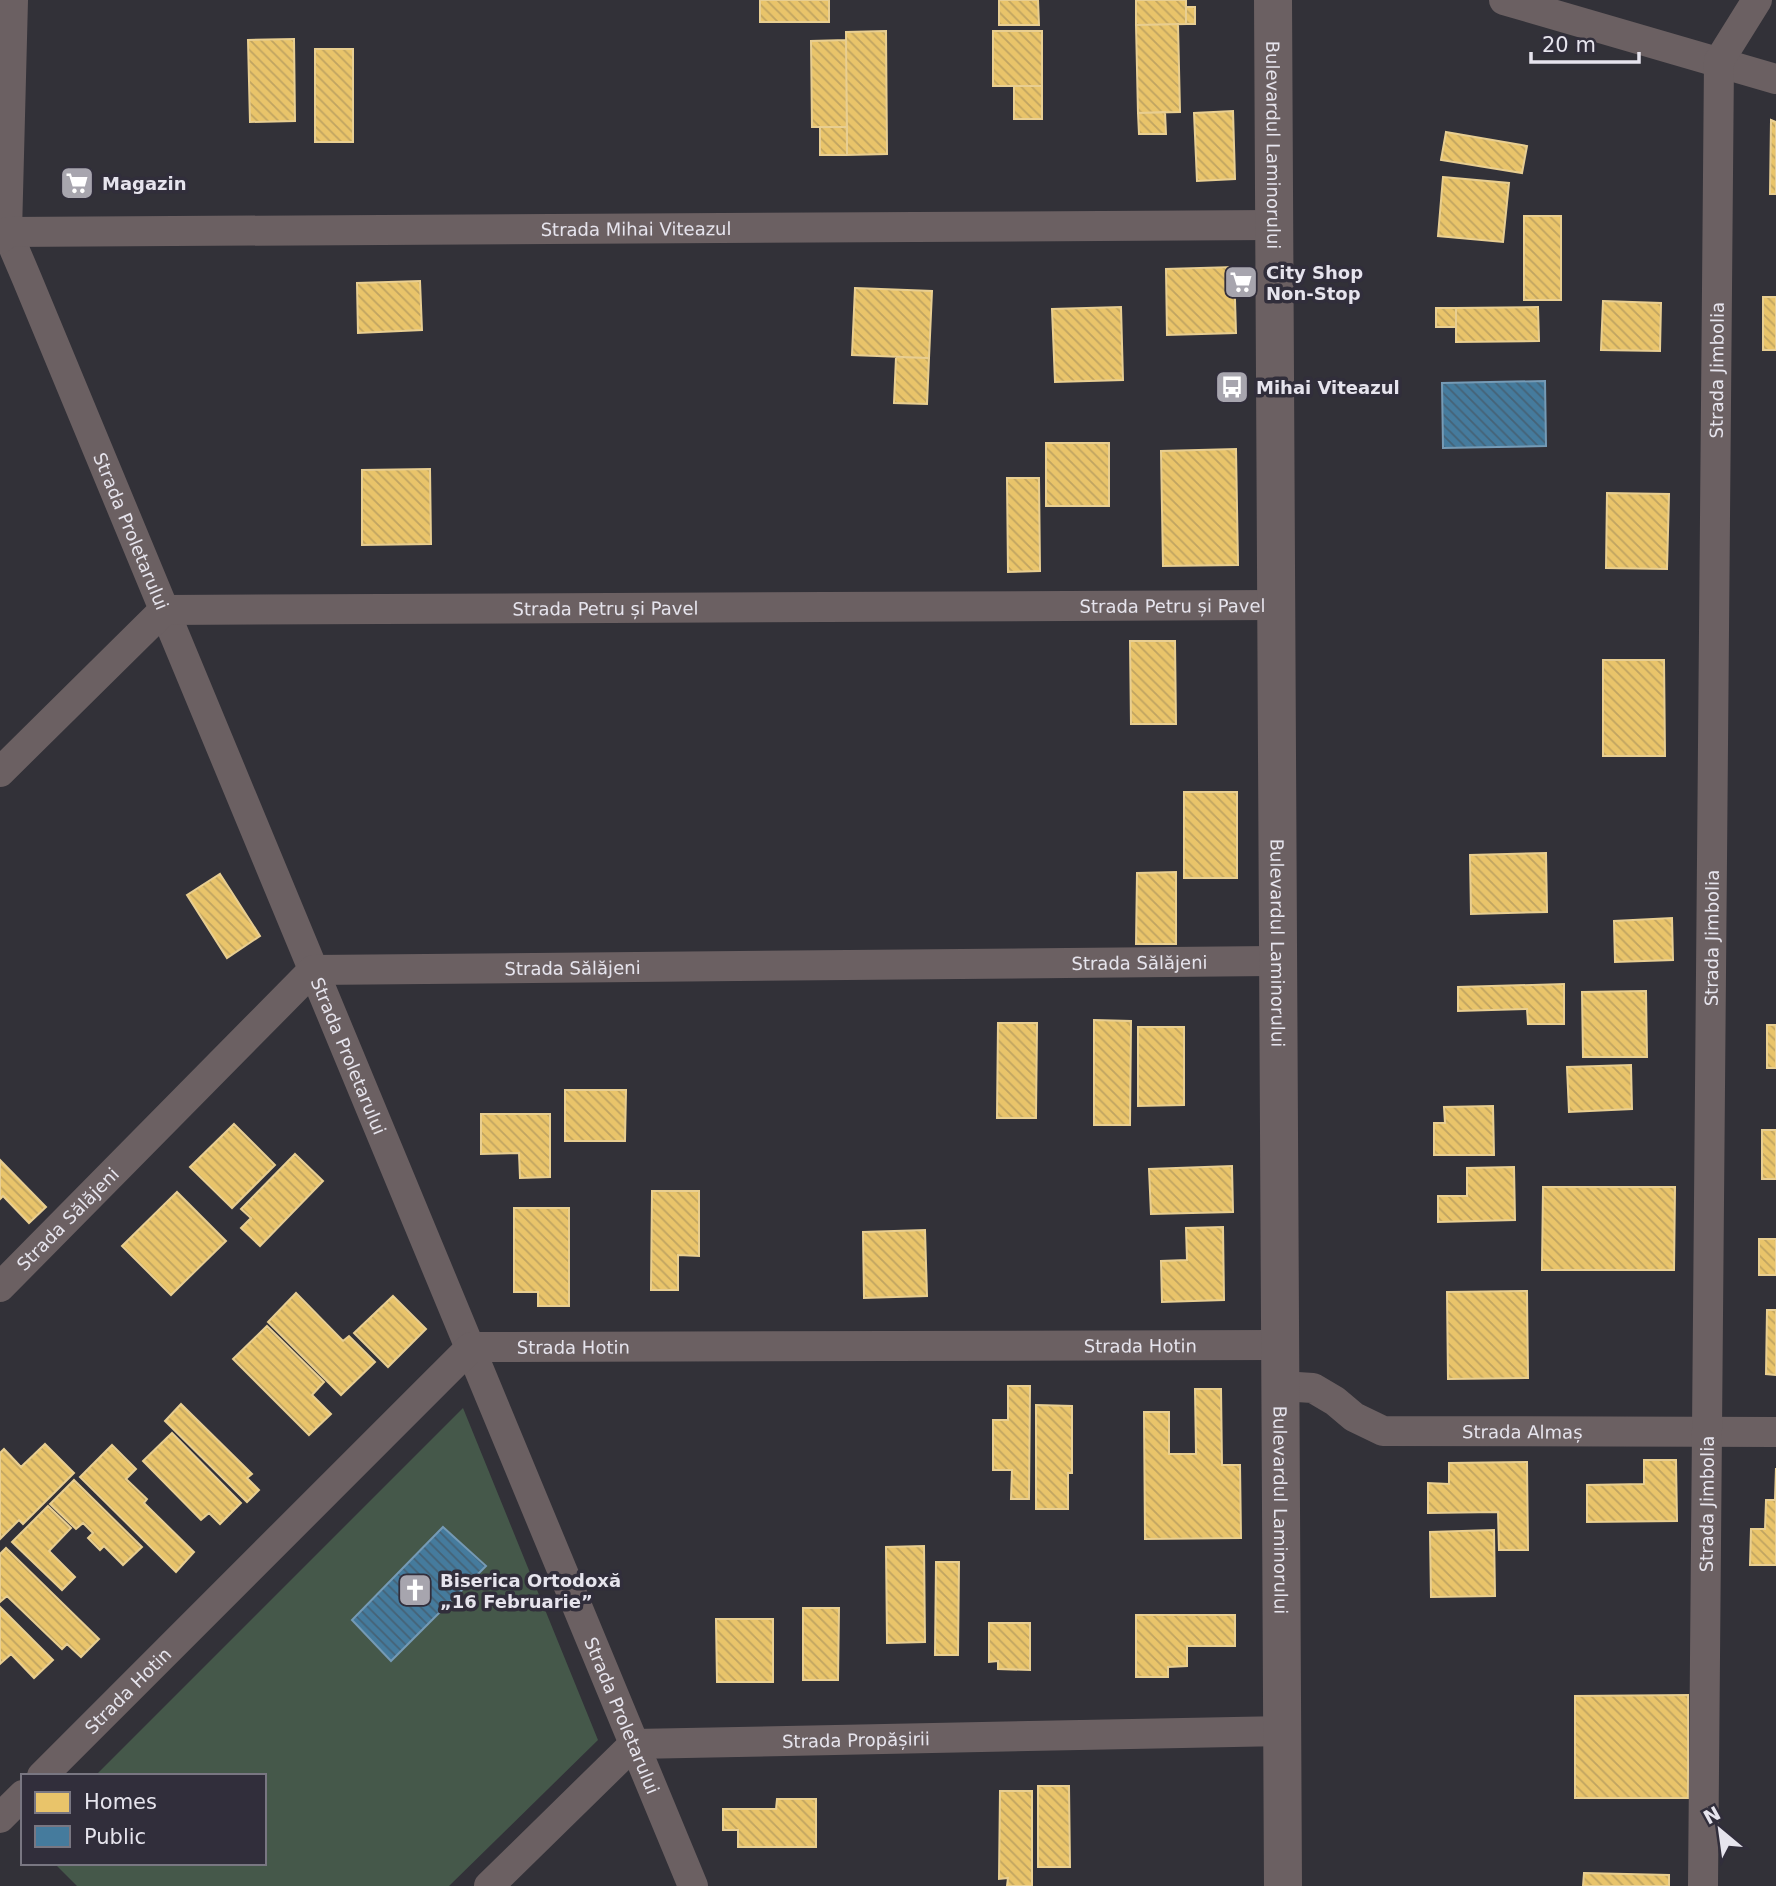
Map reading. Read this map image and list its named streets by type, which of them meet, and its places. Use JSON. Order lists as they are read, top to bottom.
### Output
{
  "streets": {
    "street": [
      "Bulevardul Laminorului",
      "Strada Mihai Viteazul",
      "Strada Jimbolia",
      "Strada Proletarului",
      "Strada Petru și Pavel",
      "Strada Sălăjeni",
      "Strada Hotin",
      "Strada Almaș",
      "Strada Propășirii"
    ]
  },
  "crossings": [
    ["Bulevardul Laminorului", "Strada Mihai Viteazul"],
    ["Bulevardul Laminorului", "Strada Petru și Pavel"],
    ["Bulevardul Laminorului", "Strada Sălăjeni"],
    ["Bulevardul Laminorului", "Strada Hotin"],
    ["Bulevardul Laminorului", "Strada Almaș"],
    ["Bulevardul Laminorului", "Strada Propășirii"],
    ["Strada Mihai Viteazul", "Strada Proletarului"],
    ["Strada Jimbolia", "Strada Almaș"],
    ["Strada Proletarului", "Strada Petru și Pavel"],
    ["Strada Proletarului", "Strada Sălăjeni"],
    ["Strada Proletarului", "Strada Hotin"],
    ["Strada Proletarului", "Strada Propășirii"]
  ],
  "places": {
    "supermarket": ["Magazin", "City Shop Non-Stop"],
    "bus stop": ["Mihai Viteazul"],
    "church": ["Biserica Ortodoxă „16 Februarie”"]
  },
  "legend": ["Homes", "Public"],
  "scale_bar": "20 m",
  "north": "top left"
}
